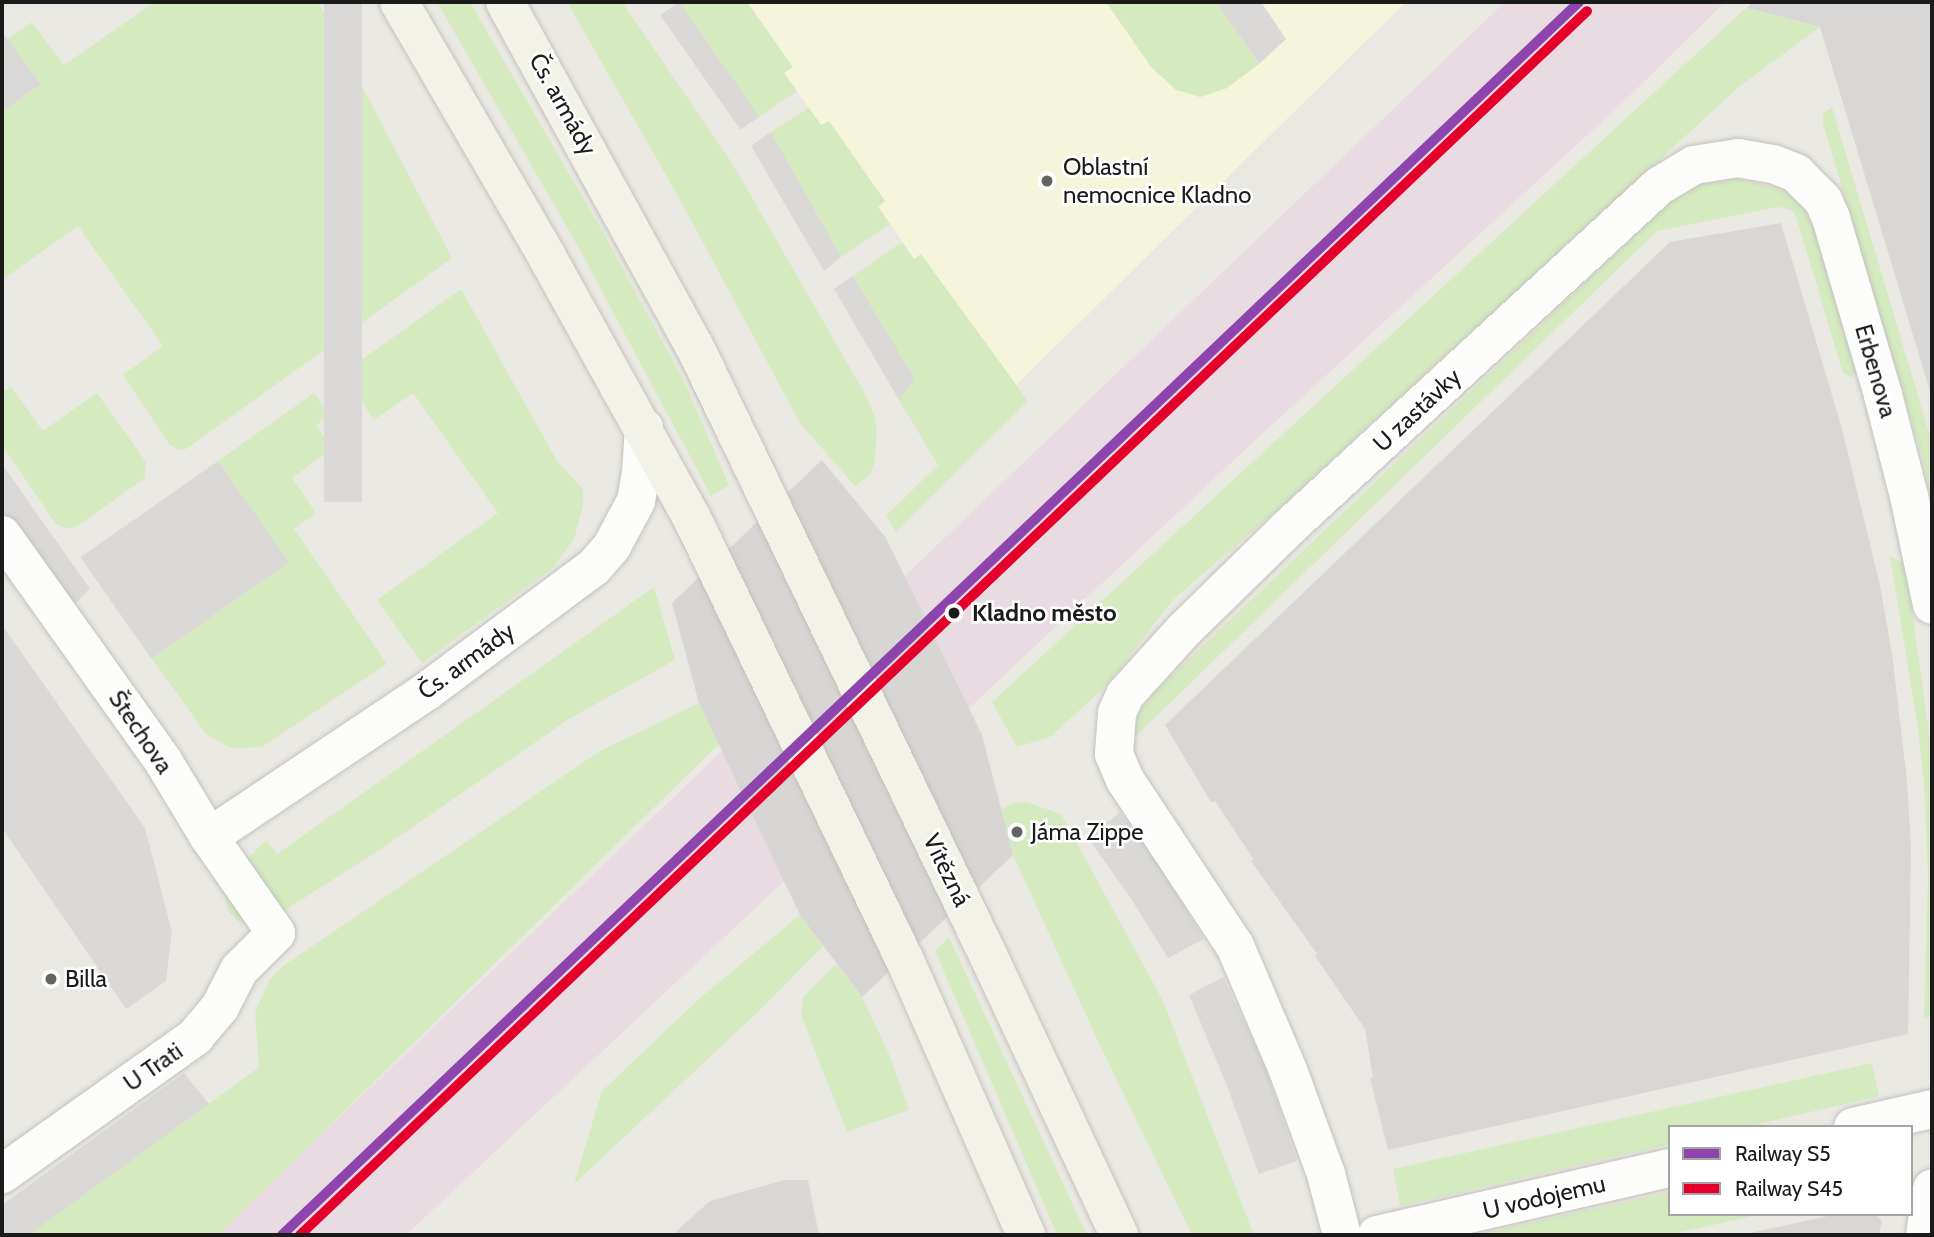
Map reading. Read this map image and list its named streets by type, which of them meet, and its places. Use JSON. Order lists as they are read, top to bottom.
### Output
{
  "streets": {
    "main road": ["Čs. armády", "Vítězná"],
    "street": [
      "Erbenova",
      "U zastávky",
      "Štechova",
      "U Trati",
      "U vodojemu"
    ]
  },
  "crossings": [
    ["Čs. armády", "Štechova"],
    ["Čs. armády", "Vítězná"],
    ["Erbenova", "U zastávky"],
    ["Štechova", "U Trati"]
  ],
  "places": [
    "Oblastní nemocnice Kladno",
    "Kladno město",
    "Jáma Zippe",
    "Billa"
  ],
  "lines": ["rail line S5", "rail line S45"],
  "legend": ["Railway S5", "Railway S45"]
}
